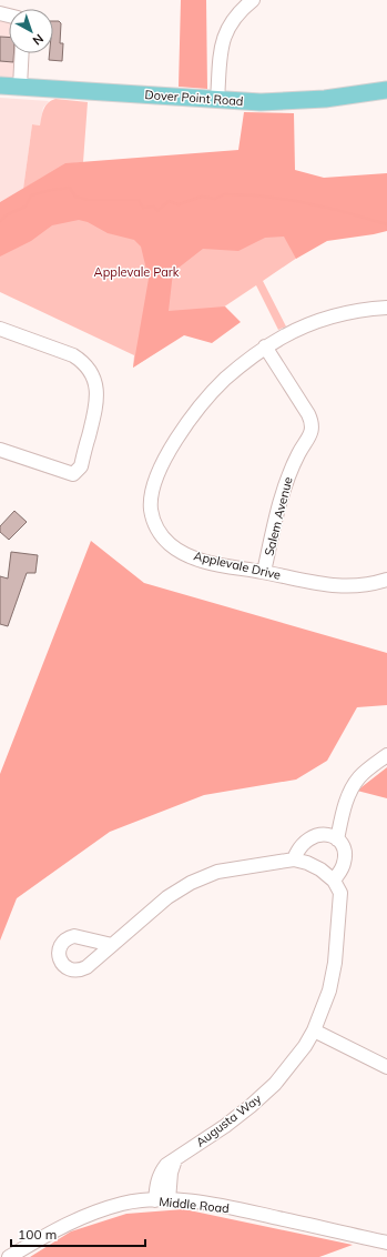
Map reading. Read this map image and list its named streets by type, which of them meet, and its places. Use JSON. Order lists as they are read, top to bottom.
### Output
{
  "streets": {
    "main road": ["Dover Point Road"],
    "street": [
      "Salem Avenue",
      "Applevale Drive",
      "Augusta Way",
      "Middle Road"
    ]
  },
  "crossings": [
    ["Salem Avenue", "Applevale Drive"],
    ["Augusta Way", "Middle Road"]
  ],
  "parks": ["Applevale Park"],
  "scale_bar": "100 m",
  "north": "bottom right"
}
